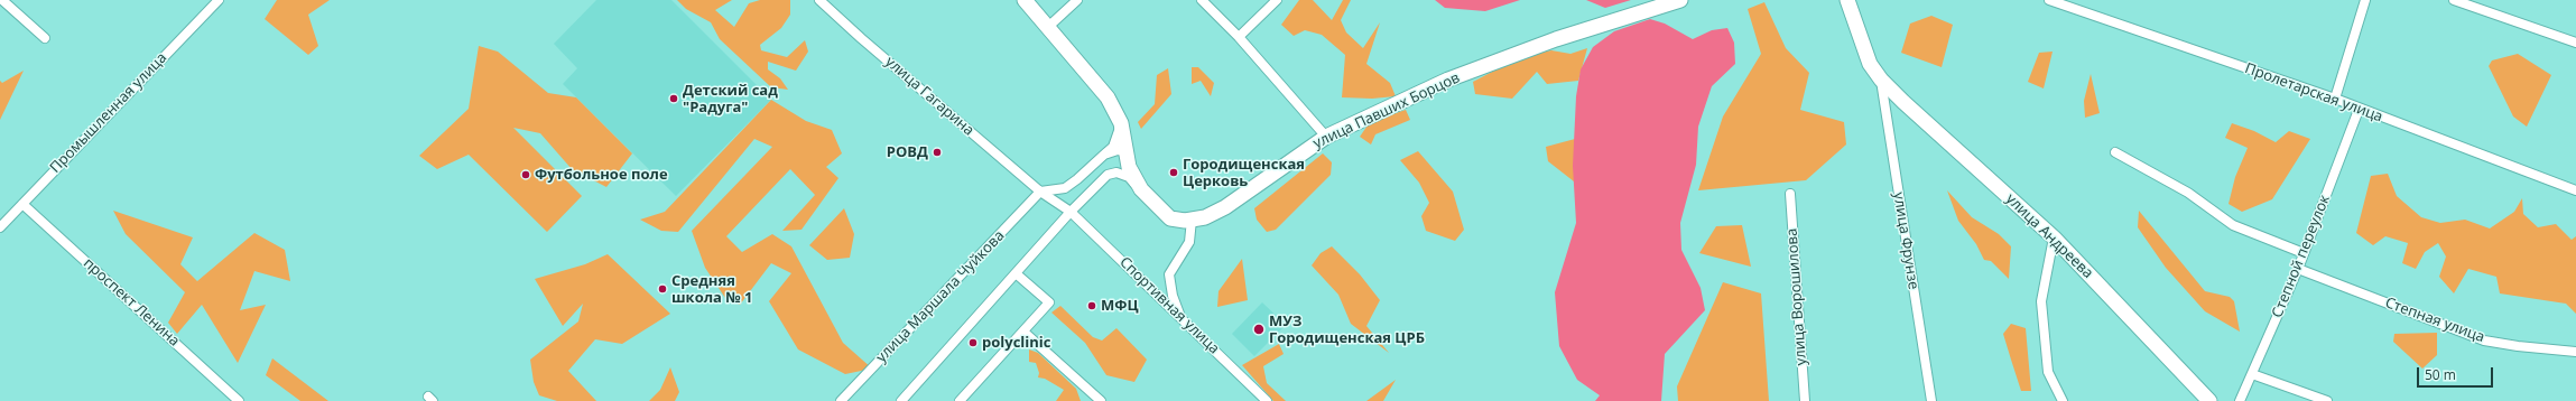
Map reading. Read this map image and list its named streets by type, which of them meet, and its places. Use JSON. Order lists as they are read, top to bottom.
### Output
{
  "streets": {
    "main road": ["улица Павших Борцов", "улица Андреева"],
    "street": [
      "Пролетарская улица",
      "улица Гагарина",
      "Промышленная улица",
      "улица Фрунзе",
      "Степной переулок",
      "улица Маршала Чуйкова",
      "улица Ворошилова",
      "проспект Ленина",
      "Спортивная улица",
      "Степная улица"
    ]
  },
  "crossings": [
    ["Пролетарская улица", "Степной переулок"],
    ["улица Гагарина", "улица Маршала Чуйкова"],
    ["улица Гагарина", "Спортивная улица"],
    ["Промышленная улица", "проспект Ленина"],
    ["улица Андреева", "улица Фрунзе"],
    ["Степной переулок", "Степная улица"]
  ],
  "places": [
    "Детский сад \"Радуга\"",
    "РОВД",
    "Городищенская Церковь",
    "Футбольное поле",
    "Средняя школа № 1",
    "МФЦ",
    "МУЗ Городищенская ЦРБ",
    "polyclinic"
  ],
  "scale_bar": "50 m"
}
